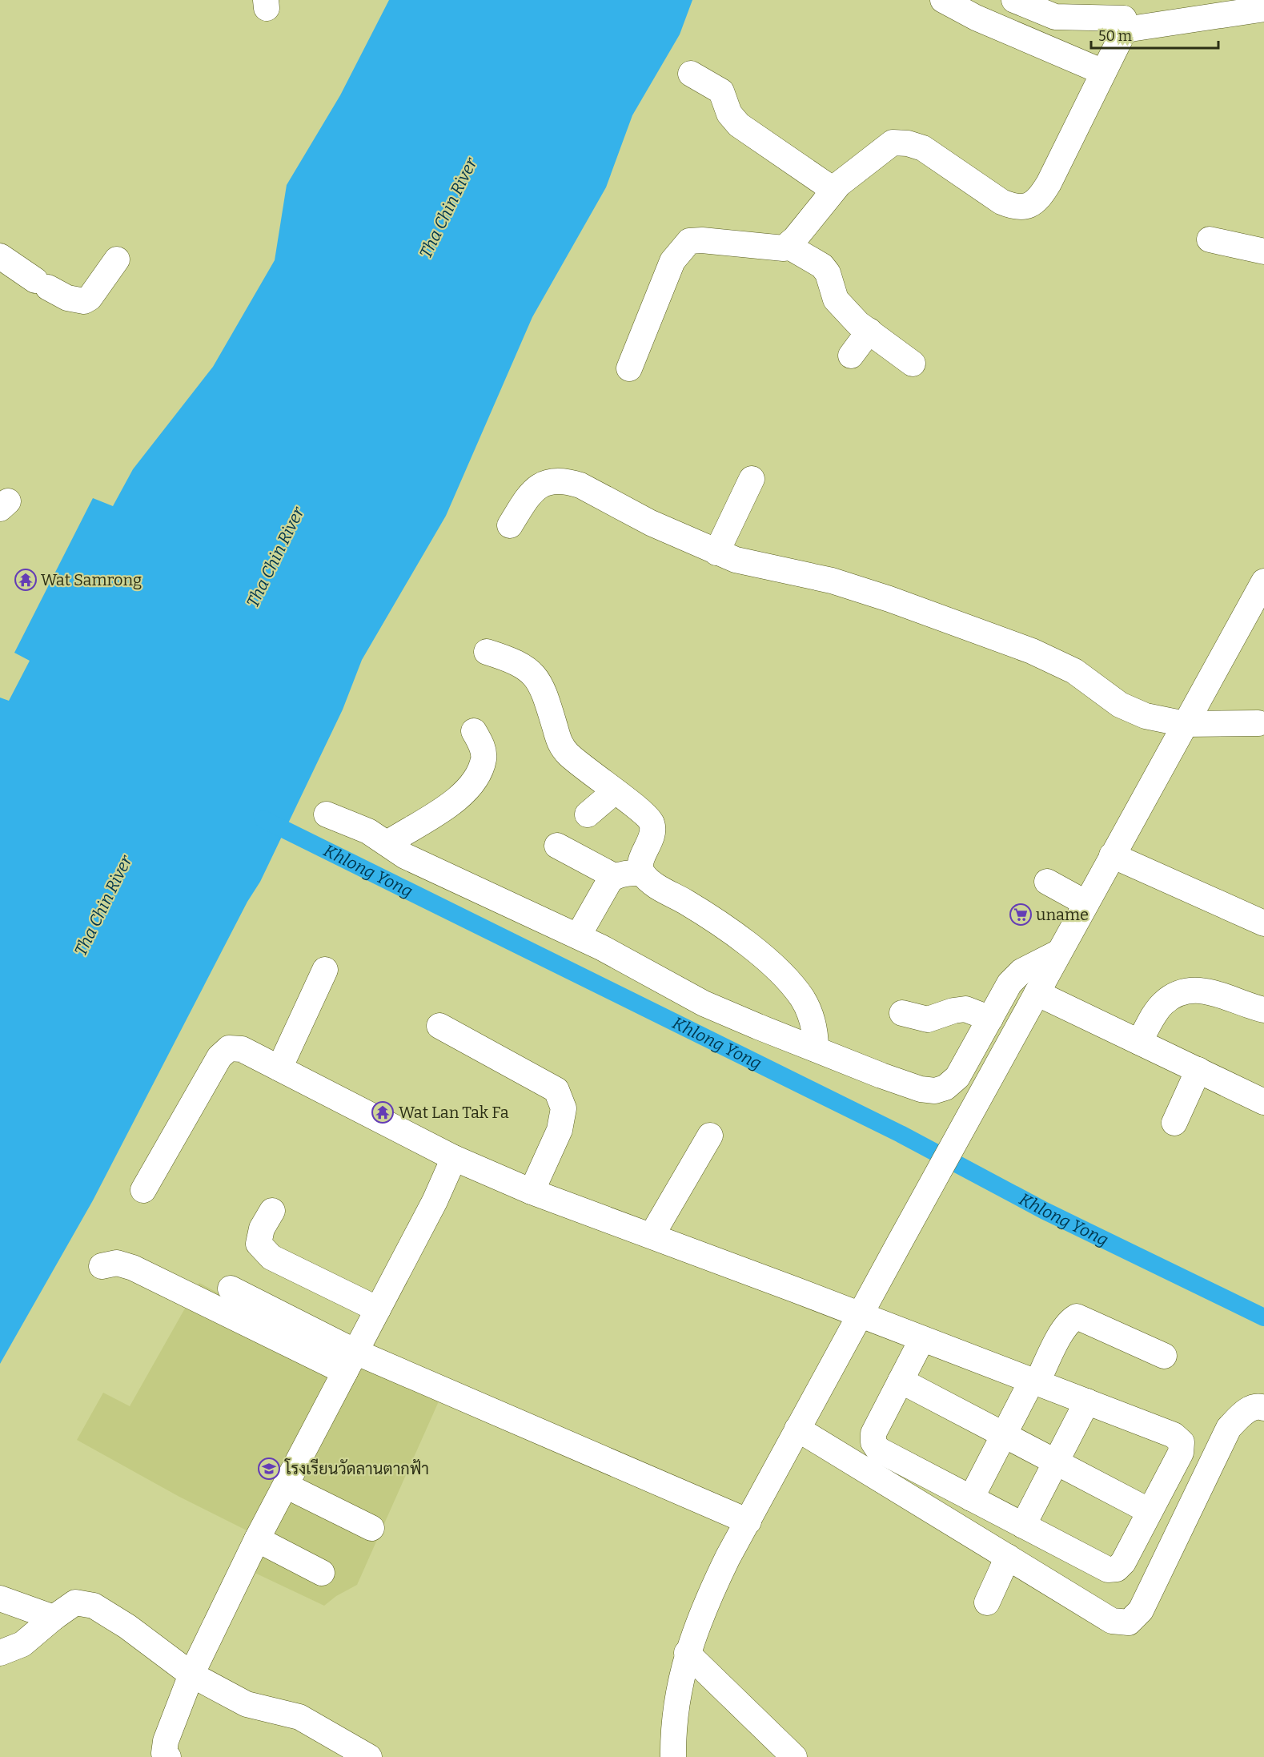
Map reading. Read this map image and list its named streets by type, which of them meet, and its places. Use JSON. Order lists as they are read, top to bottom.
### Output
{
  "water": ["Tha Chin River", "Khlong Yong"],
  "places": {
    "temple": ["Wat Samrong", "Wat Lan Tak Fa"],
    "supermarket": ["uname"],
    "school or university": ["โรงเรียนวัดลานตากฟ้า"]
  },
  "scale_bar": "50 m"
}
